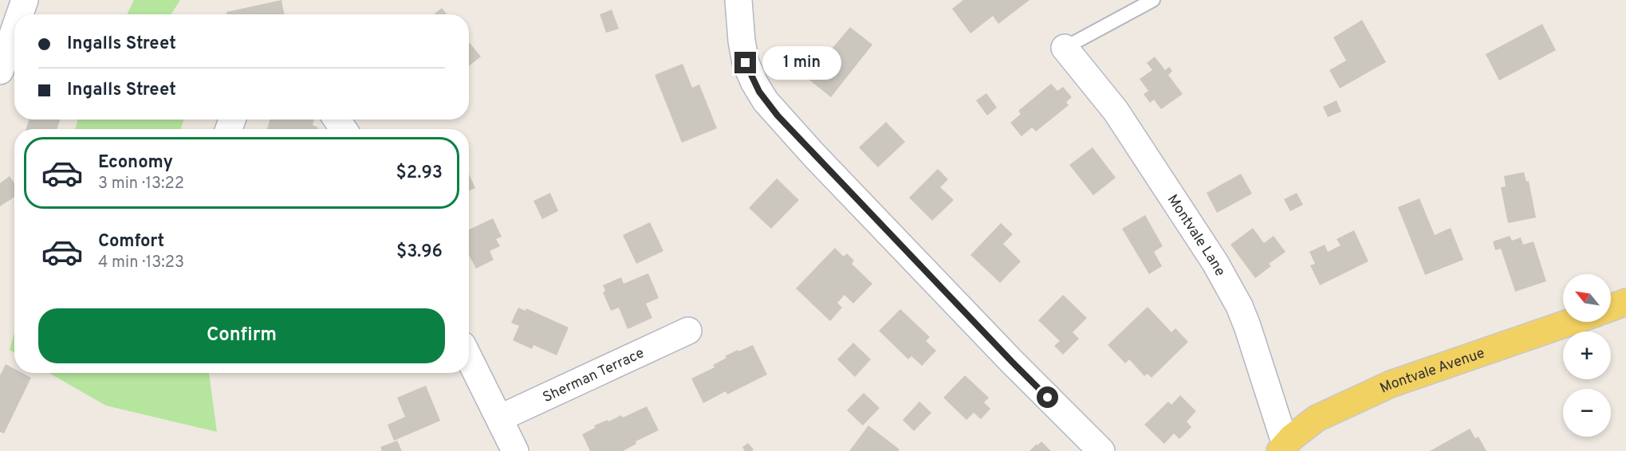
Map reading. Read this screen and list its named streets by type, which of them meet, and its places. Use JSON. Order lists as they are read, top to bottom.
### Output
{
  "streets": {
    "main road": ["Montvale Avenue"],
    "street": ["Montvale Lane", "Sherman Terrace"]
  },
  "crossings": [
    ["Montvale Lane", "Montvale Avenue"]
  ],
  "north": "top left",
  "page": {
    "banner": ["Ingalls Street", "Ingalls Street"],
    "bubble": "1 min",
    "list": [
      {
        "name": "Economy",
        "note": "3 min · 13:22",
        "value": "$2.93"
      },
      {
        "name": "Comfort",
        "note": "4 min · 13:23",
        "value": "$3.96"
      }
    ],
    "map_buttons": ["+", "−"],
    "buttons": "Confirm"
  }
}
